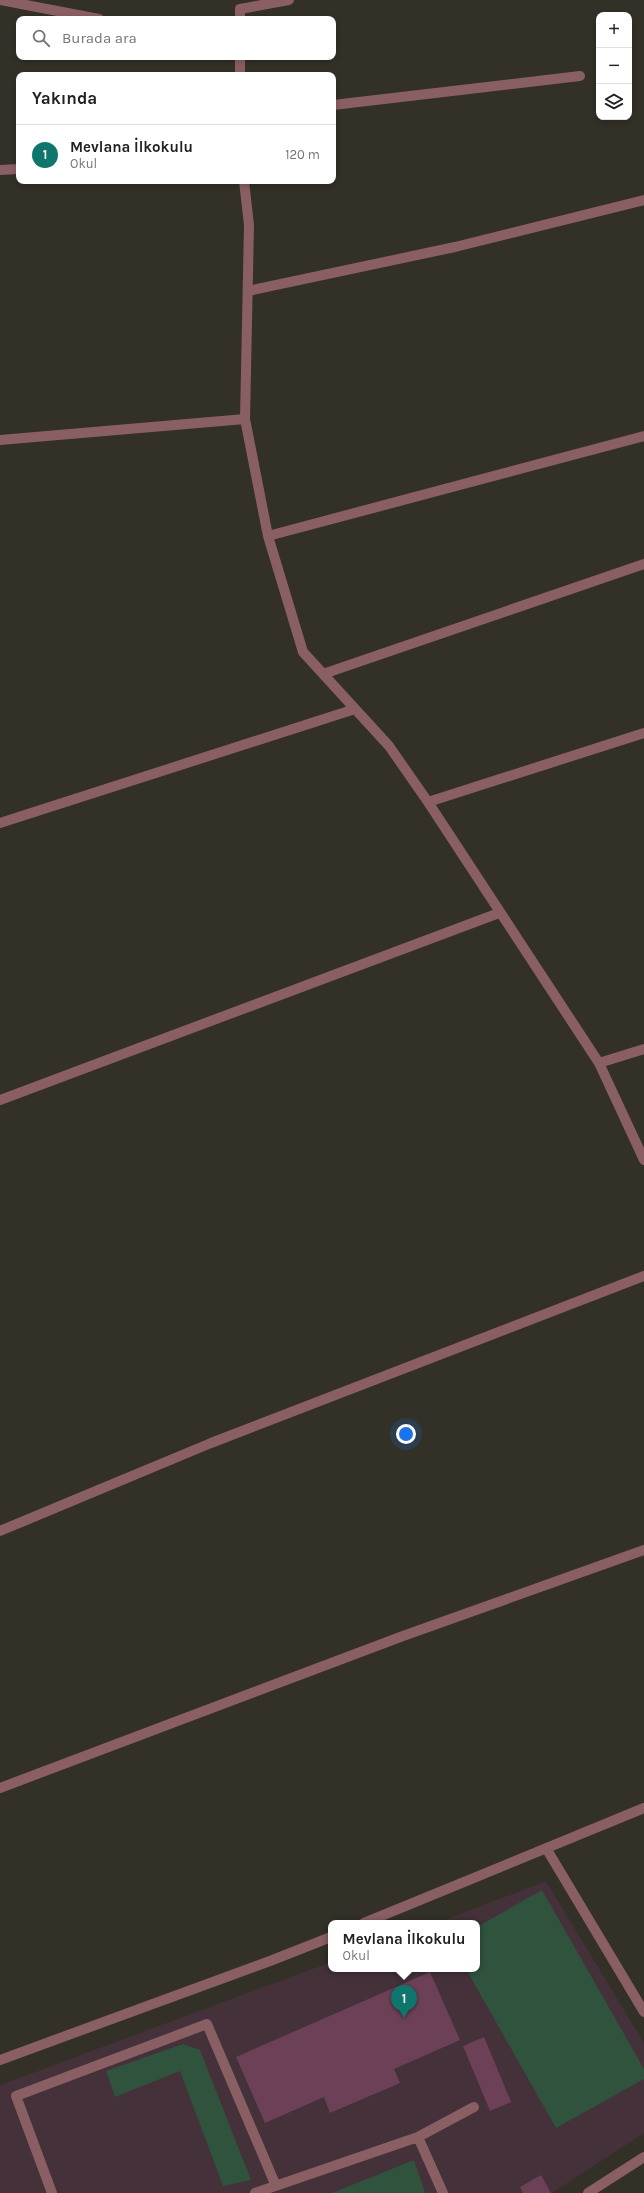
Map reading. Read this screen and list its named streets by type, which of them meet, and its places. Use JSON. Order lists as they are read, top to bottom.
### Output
{
  "page": {
    "map_buttons": ["+", "−"],
    "search": "Burada ara",
    "heading": "Yakında",
    "list": [
      {
        "mark": "1",
        "name": "Mevlana İlkokulu",
        "note": "Okul",
        "value": "120 m"
      }
    ],
    "popup": ["Mevlana İlkokulu", "Okul"],
    "pins": "1"
  }
}
